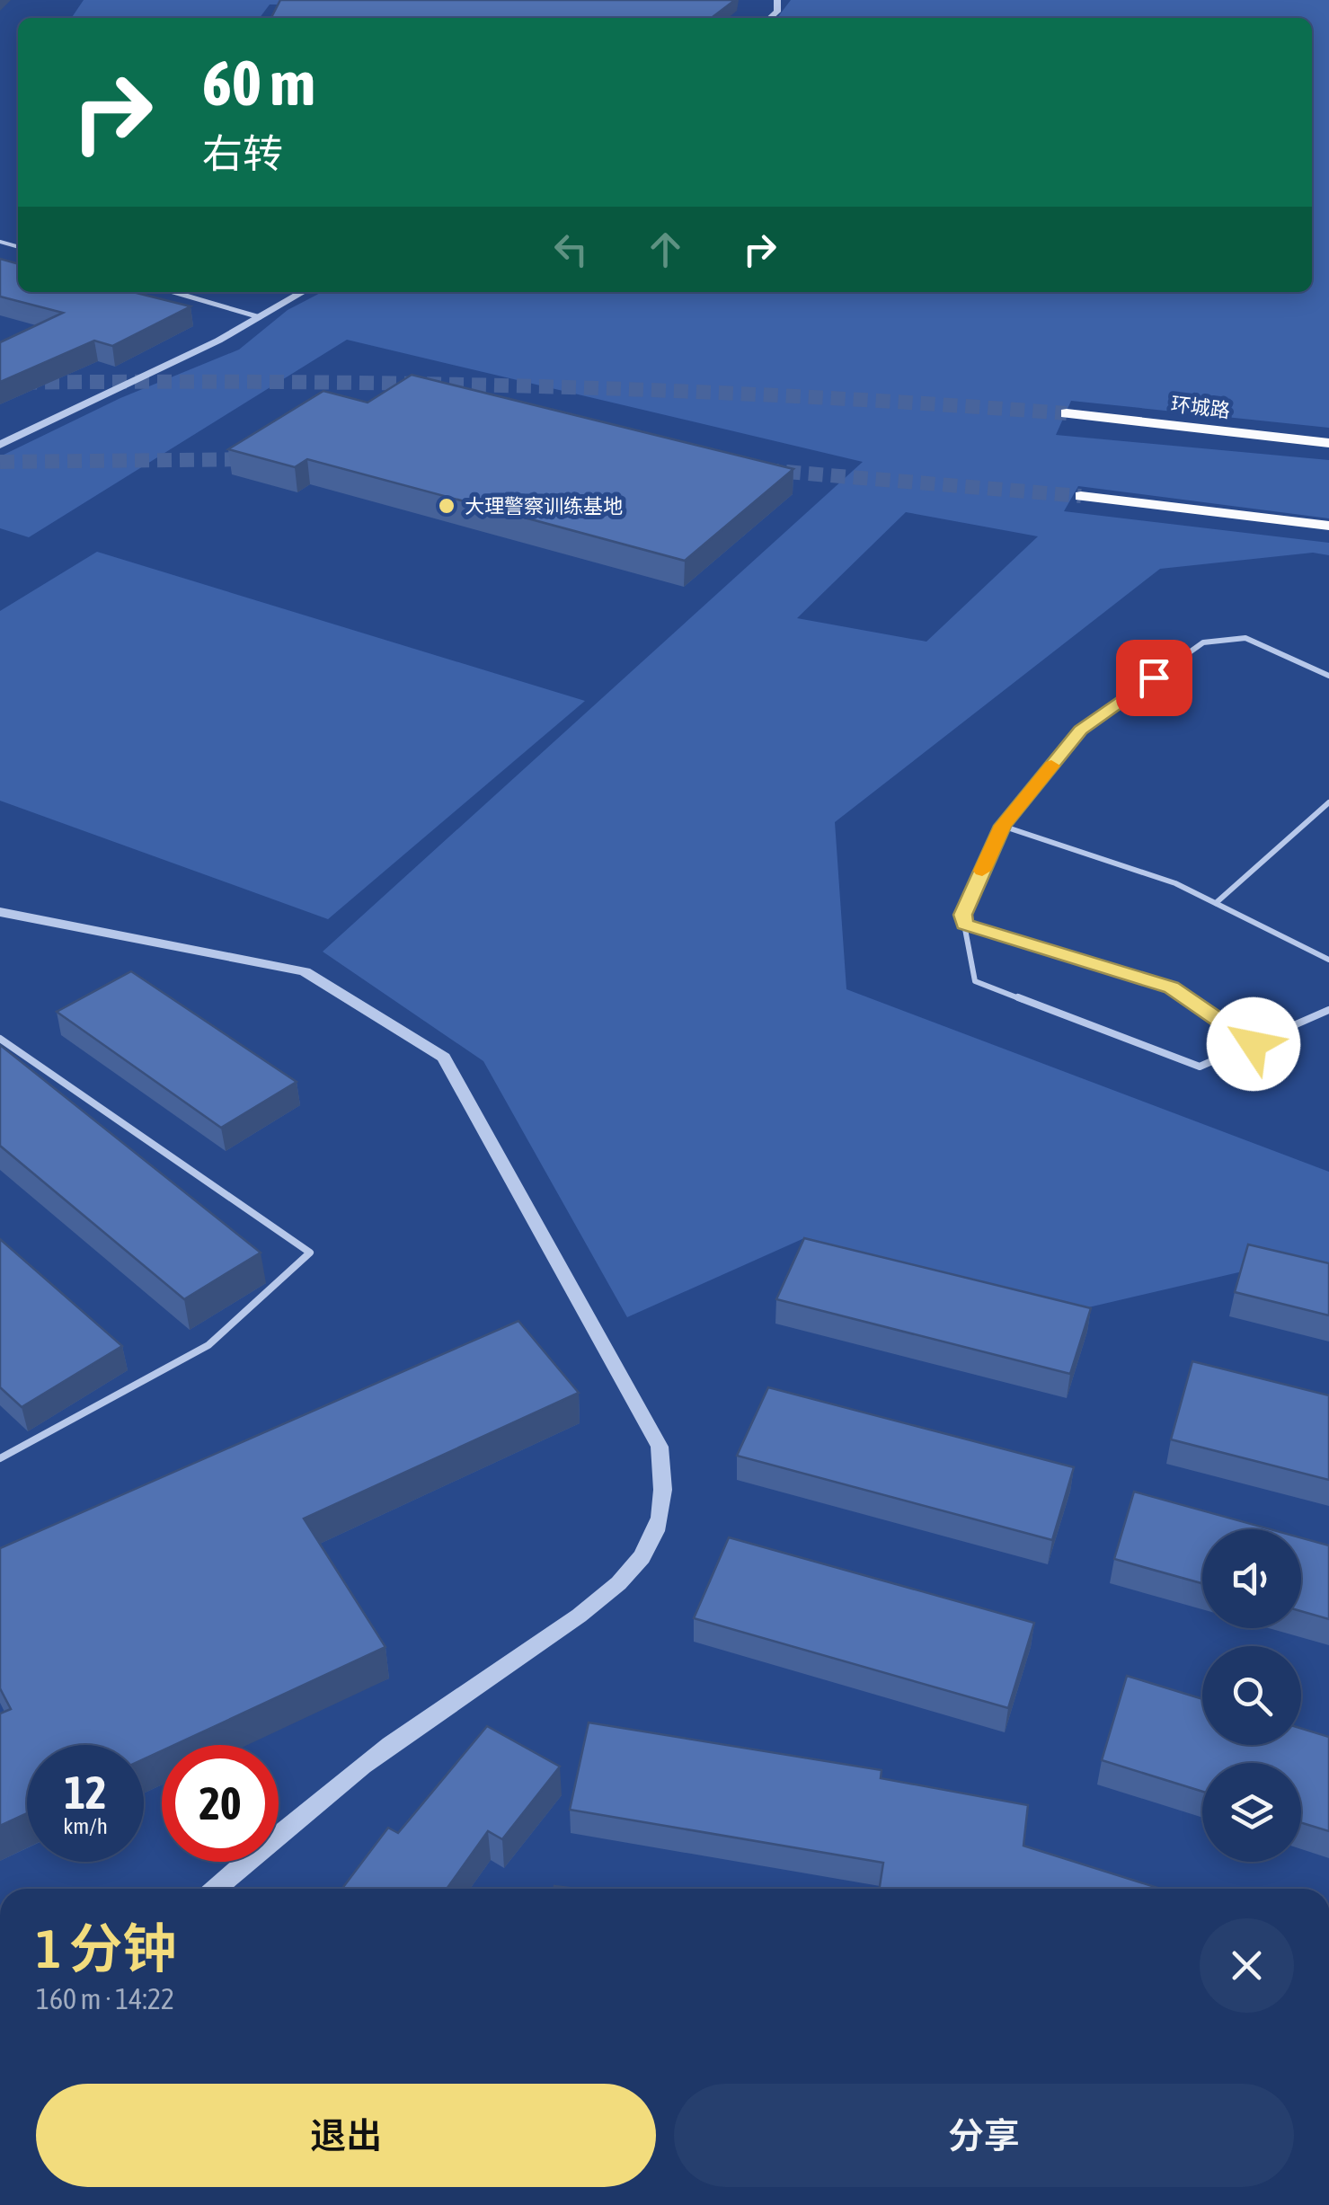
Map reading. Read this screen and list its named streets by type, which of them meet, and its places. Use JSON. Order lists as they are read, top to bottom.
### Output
{
  "streets": {
    "main road": ["环城路"]
  },
  "places": ["大理警察训练基地"],
  "page": {
    "turn": ["60 m", "右转"],
    "speed": "12 km/h",
    "limit": "20",
    "heading": ["1 分钟", "160 m · 14:22"],
    "buttons": ["退出", "分享"]
  }
}
